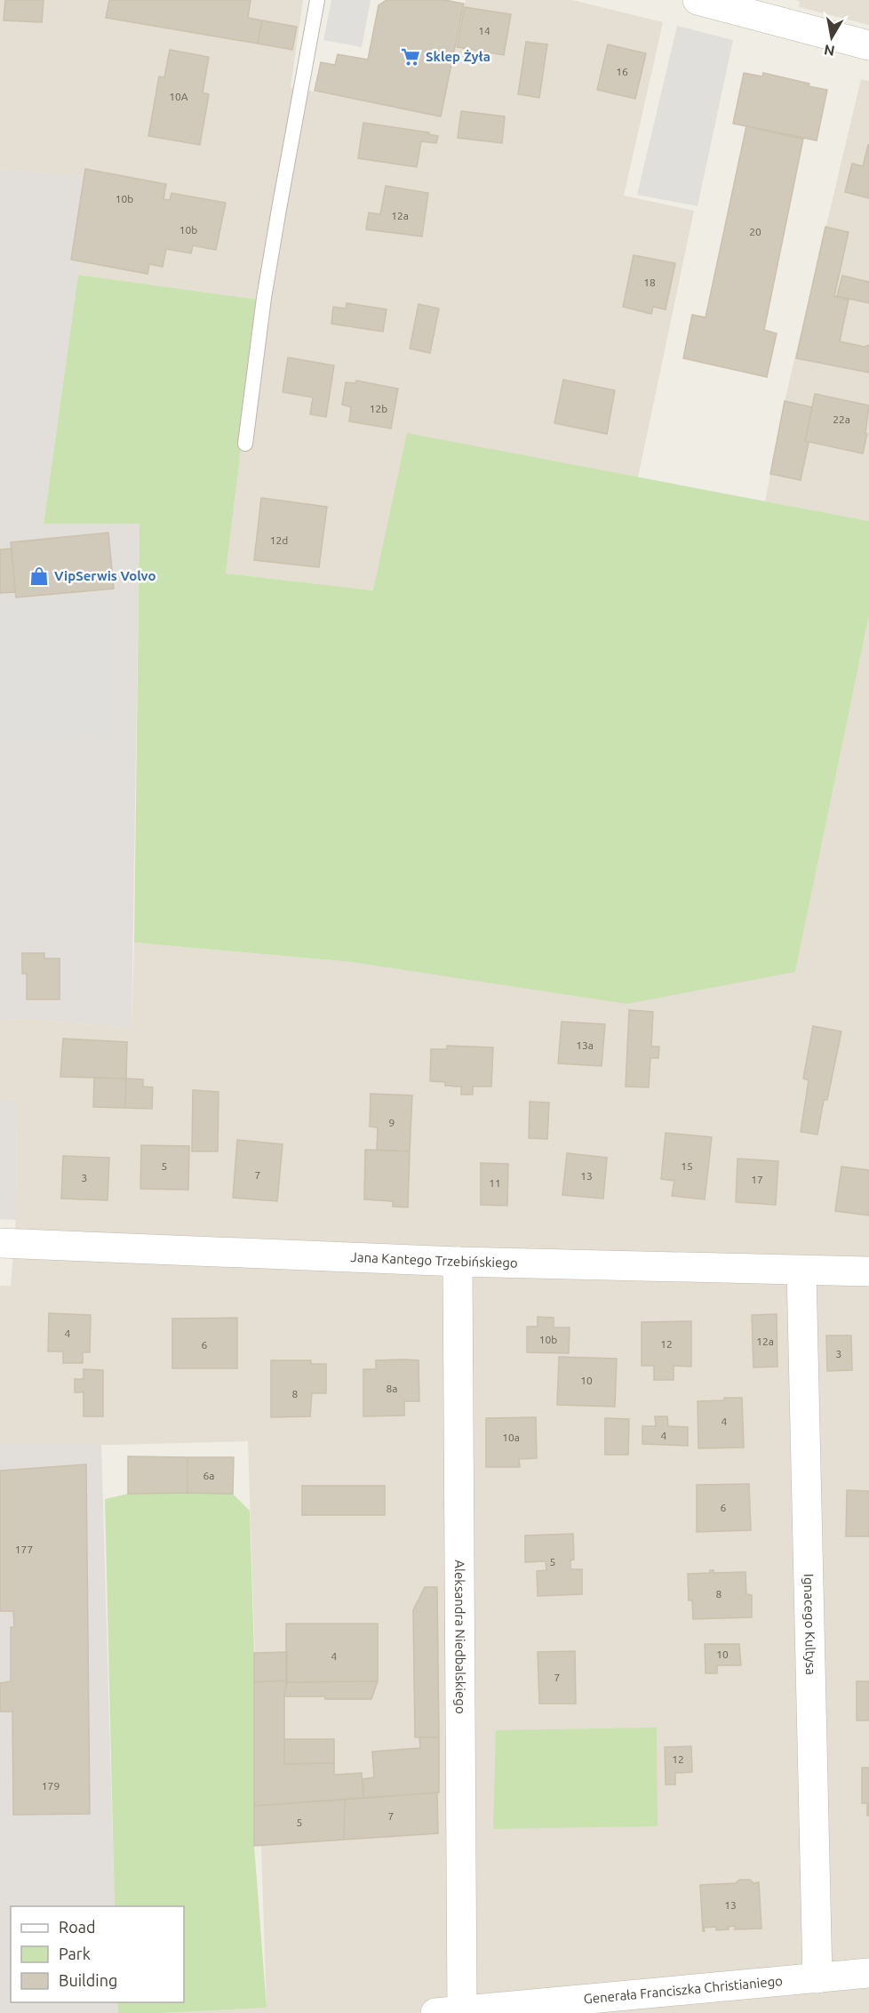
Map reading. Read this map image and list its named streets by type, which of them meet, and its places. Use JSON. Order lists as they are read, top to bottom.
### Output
{
  "streets": {
    "street": [
      "Jana Kantego Trzebińskiego",
      "Ignacego Kultysa",
      "Aleksandra Niedbalskiego",
      "Generała Franciszka Christianiego"
    ]
  },
  "crossings": [
    ["Jana Kantego Trzebińskiego", "Ignacego Kultysa"],
    ["Jana Kantego Trzebińskiego", "Aleksandra Niedbalskiego"],
    ["Ignacego Kultysa", "Generała Franciszka Christianiego"],
    ["Aleksandra Niedbalskiego", "Generała Franciszka Christianiego"]
  ],
  "places": {
    "supermarket": ["Sklep Żyła"],
    "shop": ["VipSerwis Volvo"]
  },
  "house_numbers": [
    "14",
    "16",
    "10A",
    "10b",
    "12a",
    "10b",
    "20",
    "18",
    "12b",
    "22a",
    "12d",
    "13a",
    "9",
    "5",
    "15",
    "7",
    "13",
    "3",
    "17",
    "11",
    "4",
    "10b",
    "12a",
    "12",
    "6",
    "3",
    "10",
    "8a",
    "8",
    "4",
    "4",
    "10a",
    "6a",
    "6",
    "177",
    "5",
    "8",
    "10",
    "4",
    "7",
    "12",
    "179",
    "7",
    "5",
    "13"
  ],
  "legend": ["Road", "Park", "Building"],
  "north": "bottom"
}
